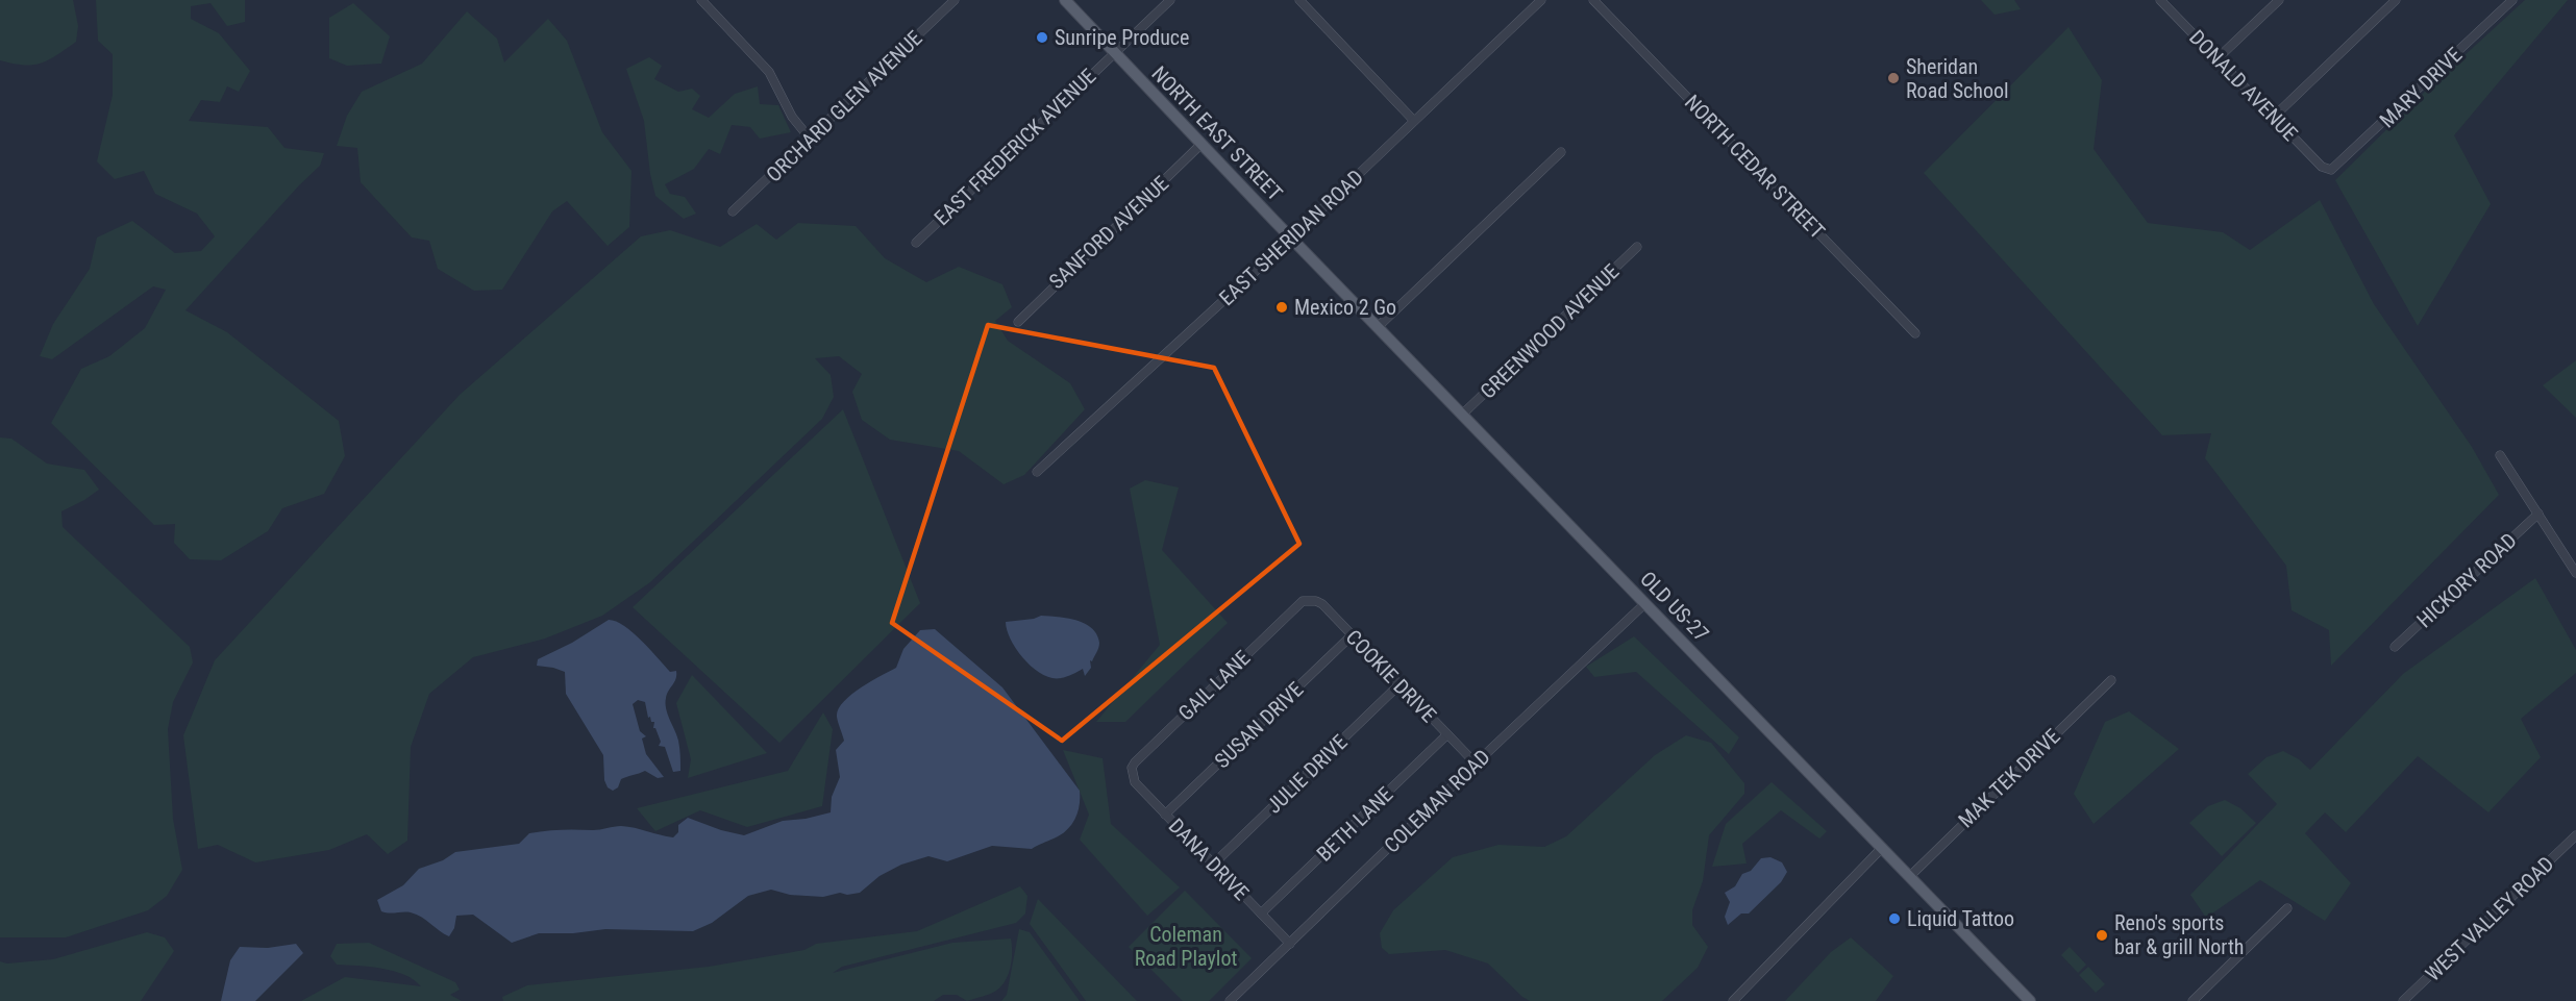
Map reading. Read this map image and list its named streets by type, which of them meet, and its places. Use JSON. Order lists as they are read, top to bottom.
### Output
{
  "streets": {
    "main road": ["NORTH EAST STREET", "OLD US-27"],
    "street": [
      "DONALD AVENUE",
      "MARY DRIVE",
      "ORCHARD GLEN AVENUE",
      "EAST FREDERICK AVENUE",
      "NORTH CEDAR STREET",
      "SANFORD AVENUE",
      "EAST SHERIDAN ROAD",
      "GREENWOOD AVENUE",
      "HICKORY ROAD",
      "COOKIE DRIVE",
      "GAIL LANE",
      "SUSAN DRIVE",
      "JULIE DRIVE",
      "MAK TEK DRIVE",
      "COLEMAN ROAD",
      "BETH LANE",
      "DANA DRIVE",
      "WEST VALLEY ROAD"
    ]
  },
  "crossings": [
    ["DONALD AVENUE", "MARY DRIVE"],
    ["NORTH EAST STREET", "EAST FREDERICK AVENUE"],
    ["NORTH EAST STREET", "SANFORD AVENUE"],
    ["NORTH EAST STREET", "EAST SHERIDAN ROAD"],
    ["NORTH EAST STREET", "OLD US-27"],
    ["EAST SHERIDAN ROAD", "OLD US-27"],
    ["GREENWOOD AVENUE", "OLD US-27"],
    ["OLD US-27", "MAK TEK DRIVE"],
    ["OLD US-27", "COLEMAN ROAD"],
    ["COOKIE DRIVE", "GAIL LANE"],
    ["COOKIE DRIVE", "SUSAN DRIVE"],
    ["COOKIE DRIVE", "JULIE DRIVE"],
    ["COOKIE DRIVE", "COLEMAN ROAD"],
    ["COOKIE DRIVE", "BETH LANE"],
    ["GAIL LANE", "DANA DRIVE"],
    ["SUSAN DRIVE", "DANA DRIVE"],
    ["JULIE DRIVE", "DANA DRIVE"],
    ["COLEMAN ROAD", "DANA DRIVE"],
    ["BETH LANE", "DANA DRIVE"]
  ],
  "parks": ["Coleman Road Playlot"],
  "places": [
    "Sunripe Produce",
    "Sheridan Road School",
    "Mexico 2 Go",
    "Liquid Tattoo",
    "Reno's sports bar & grill North"
  ]
}
